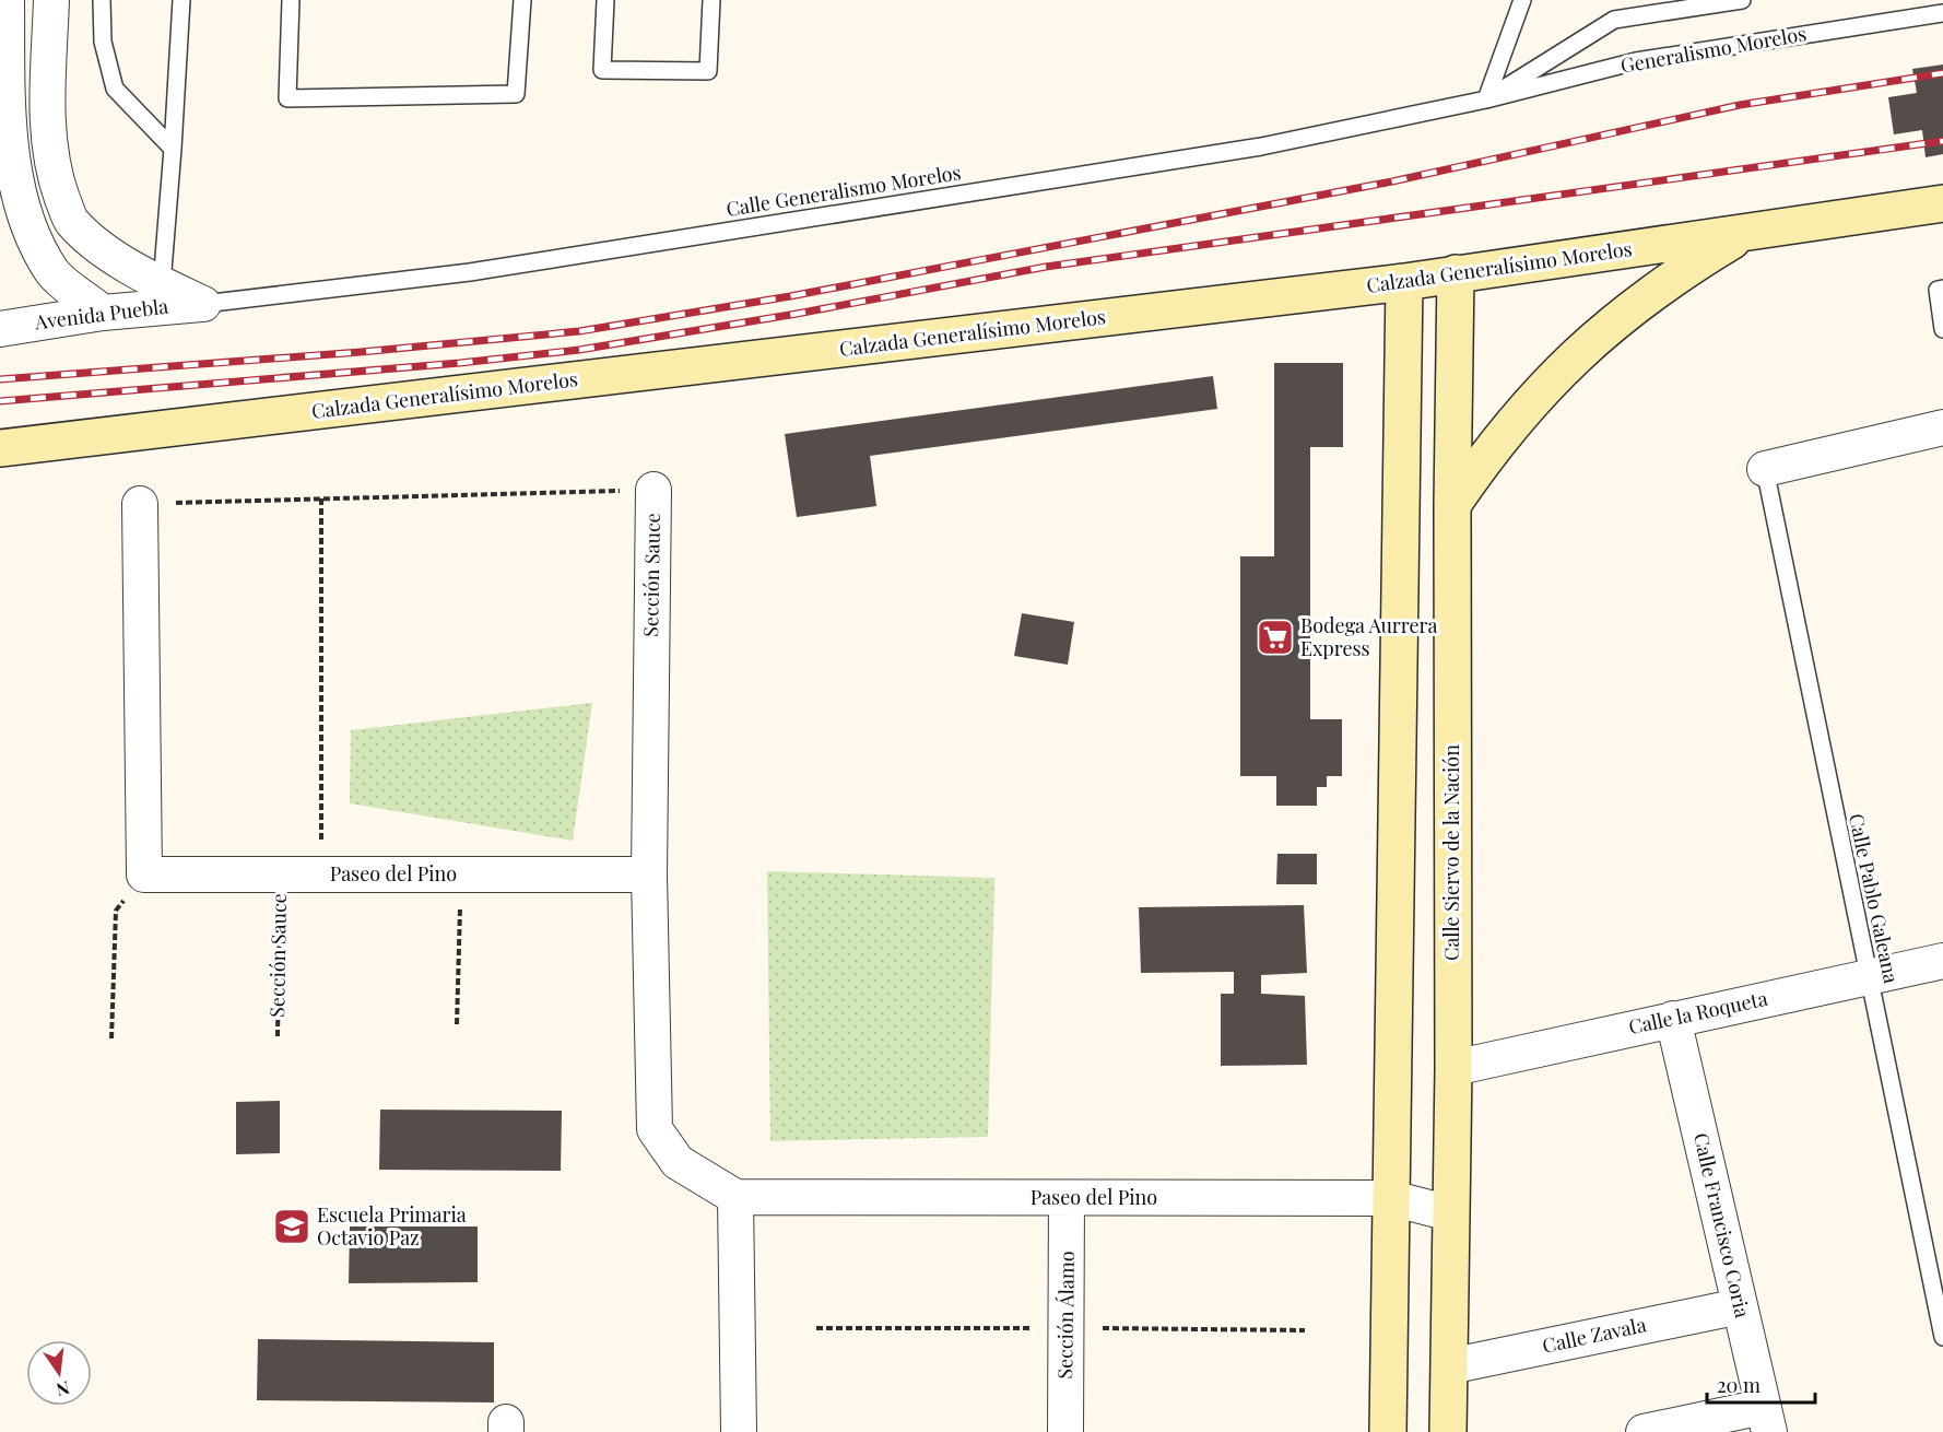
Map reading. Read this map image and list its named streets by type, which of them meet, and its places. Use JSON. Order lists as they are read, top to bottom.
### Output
{
  "streets": {
    "main road": ["Calzada Generalísimo Morelos", "Calle Siervo de la Nación"],
    "street": [
      "Avenida Puebla",
      "Sección Sauce",
      "Paseo del Pino",
      "Calle la Roqueta",
      "Calle Francisco Coria",
      "Sección Álamo",
      "Calle Zavala"
    ],
    "lane": ["Generalismo Morelos", "Calle Generalismo Morelos", "Calle Pablo Galeana"]
  },
  "crossings": [
    ["Generalismo Morelos", "Calle Generalismo Morelos"],
    ["Calle Generalismo Morelos", "Avenida Puebla"],
    ["Calzada Generalísimo Morelos", "Calle Siervo de la Nación"],
    ["Sección Sauce", "Paseo del Pino"],
    ["Calle Siervo de la Nación", "Paseo del Pino"],
    ["Calle Siervo de la Nación", "Calle la Roqueta"],
    ["Calle Siervo de la Nación", "Calle Zavala"],
    ["Paseo del Pino", "Sección Álamo"],
    ["Calle Pablo Galeana", "Calle la Roqueta"],
    ["Calle la Roqueta", "Calle Francisco Coria"],
    ["Calle Francisco Coria", "Calle Zavala"]
  ],
  "places": {
    "supermarket": ["Bodega Aurrera Express"],
    "school or university": ["Escuela Primaria Octavio Paz"]
  },
  "scale_bar": "20 m",
  "north": "bottom"
}
